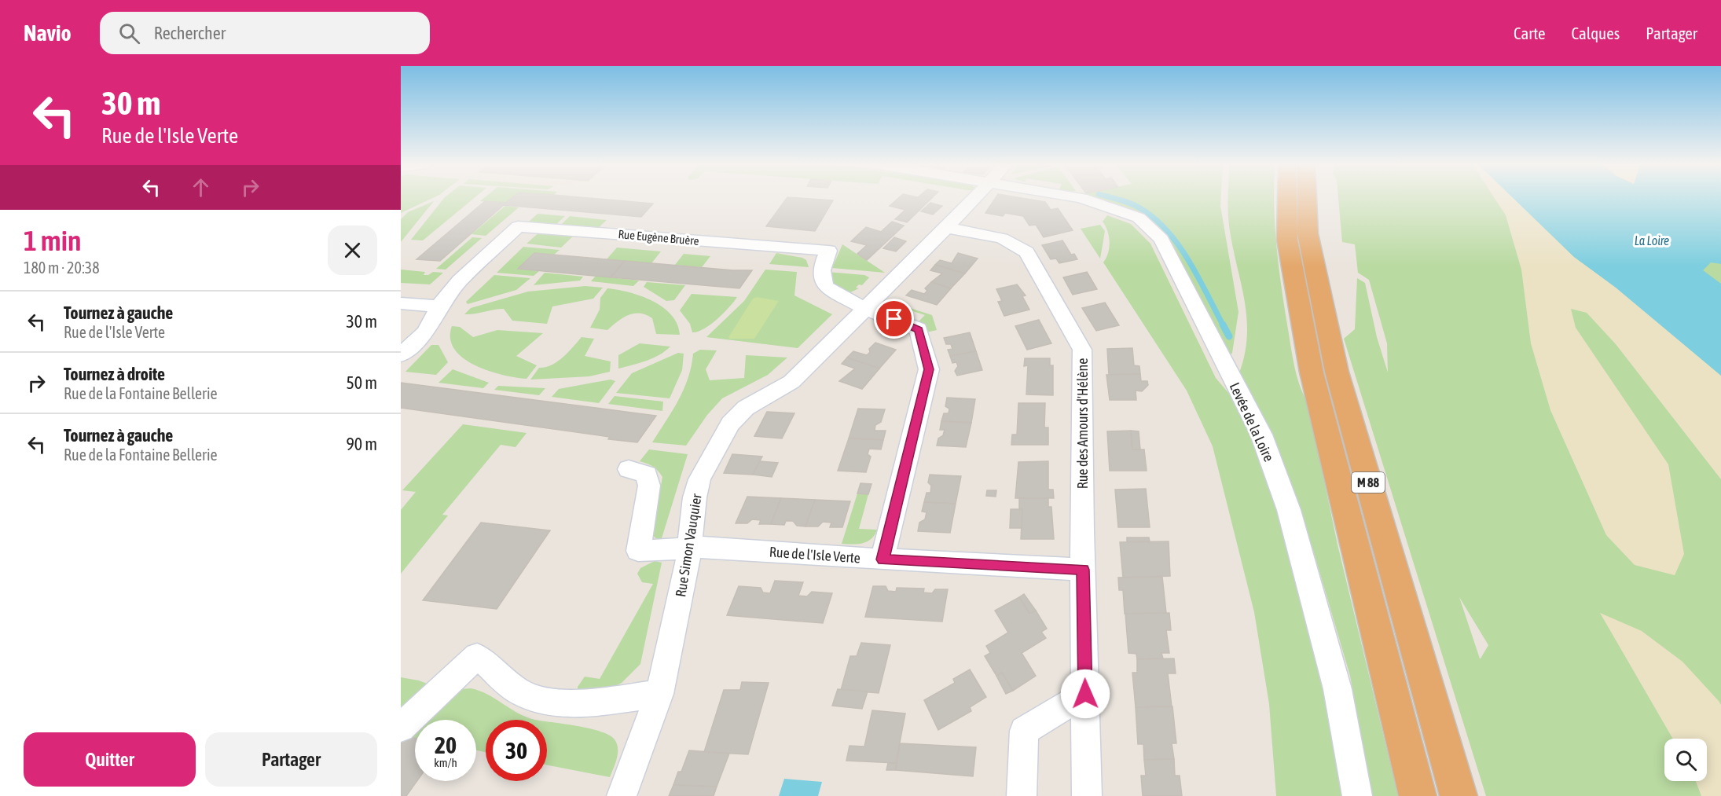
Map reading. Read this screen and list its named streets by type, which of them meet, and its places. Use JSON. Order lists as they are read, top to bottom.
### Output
{
  "streets": {
    "highway": ["M 88"],
    "street": [
      "Rue Eugène Bruère",
      "Levée de la Loire",
      "Rue des Amours d'Hélène",
      "Rue Simon Vauquier",
      "Rue de l'Isle Verte"
    ]
  },
  "crossings": [
    ["Rue Eugène Bruère", "Rue Simon Vauquier"],
    ["Rue des Amours d'Hélène", "Rue Simon Vauquier"],
    ["Rue des Amours d'Hélène", "Rue de l'Isle Verte"],
    ["Rue Simon Vauquier", "Rue de l'Isle Verte"]
  ],
  "water": ["La Loire"],
  "page": {
    "header": "Navio",
    "search": "Rechercher",
    "nav": ["Carte", "Calques", "Partager"],
    "turn": ["30 m", "Rue de l'Isle Verte"],
    "heading": ["1 min", "180 m · 20:38"],
    "list": [
      {
        "name": "Tournez à gauche",
        "note": "Rue de l'Isle Verte",
        "value": "30 m"
      },
      {
        "name": "Tournez à droite",
        "note": "Rue de la Fontaine Bellerie",
        "value": "50 m"
      },
      {
        "name": "Tournez à gauche",
        "note": "Rue de la Fontaine Bellerie",
        "value": "90 m"
      }
    ],
    "speed": "20 km/h",
    "limit": "30",
    "buttons": ["Quitter", "Partager"]
  }
}
